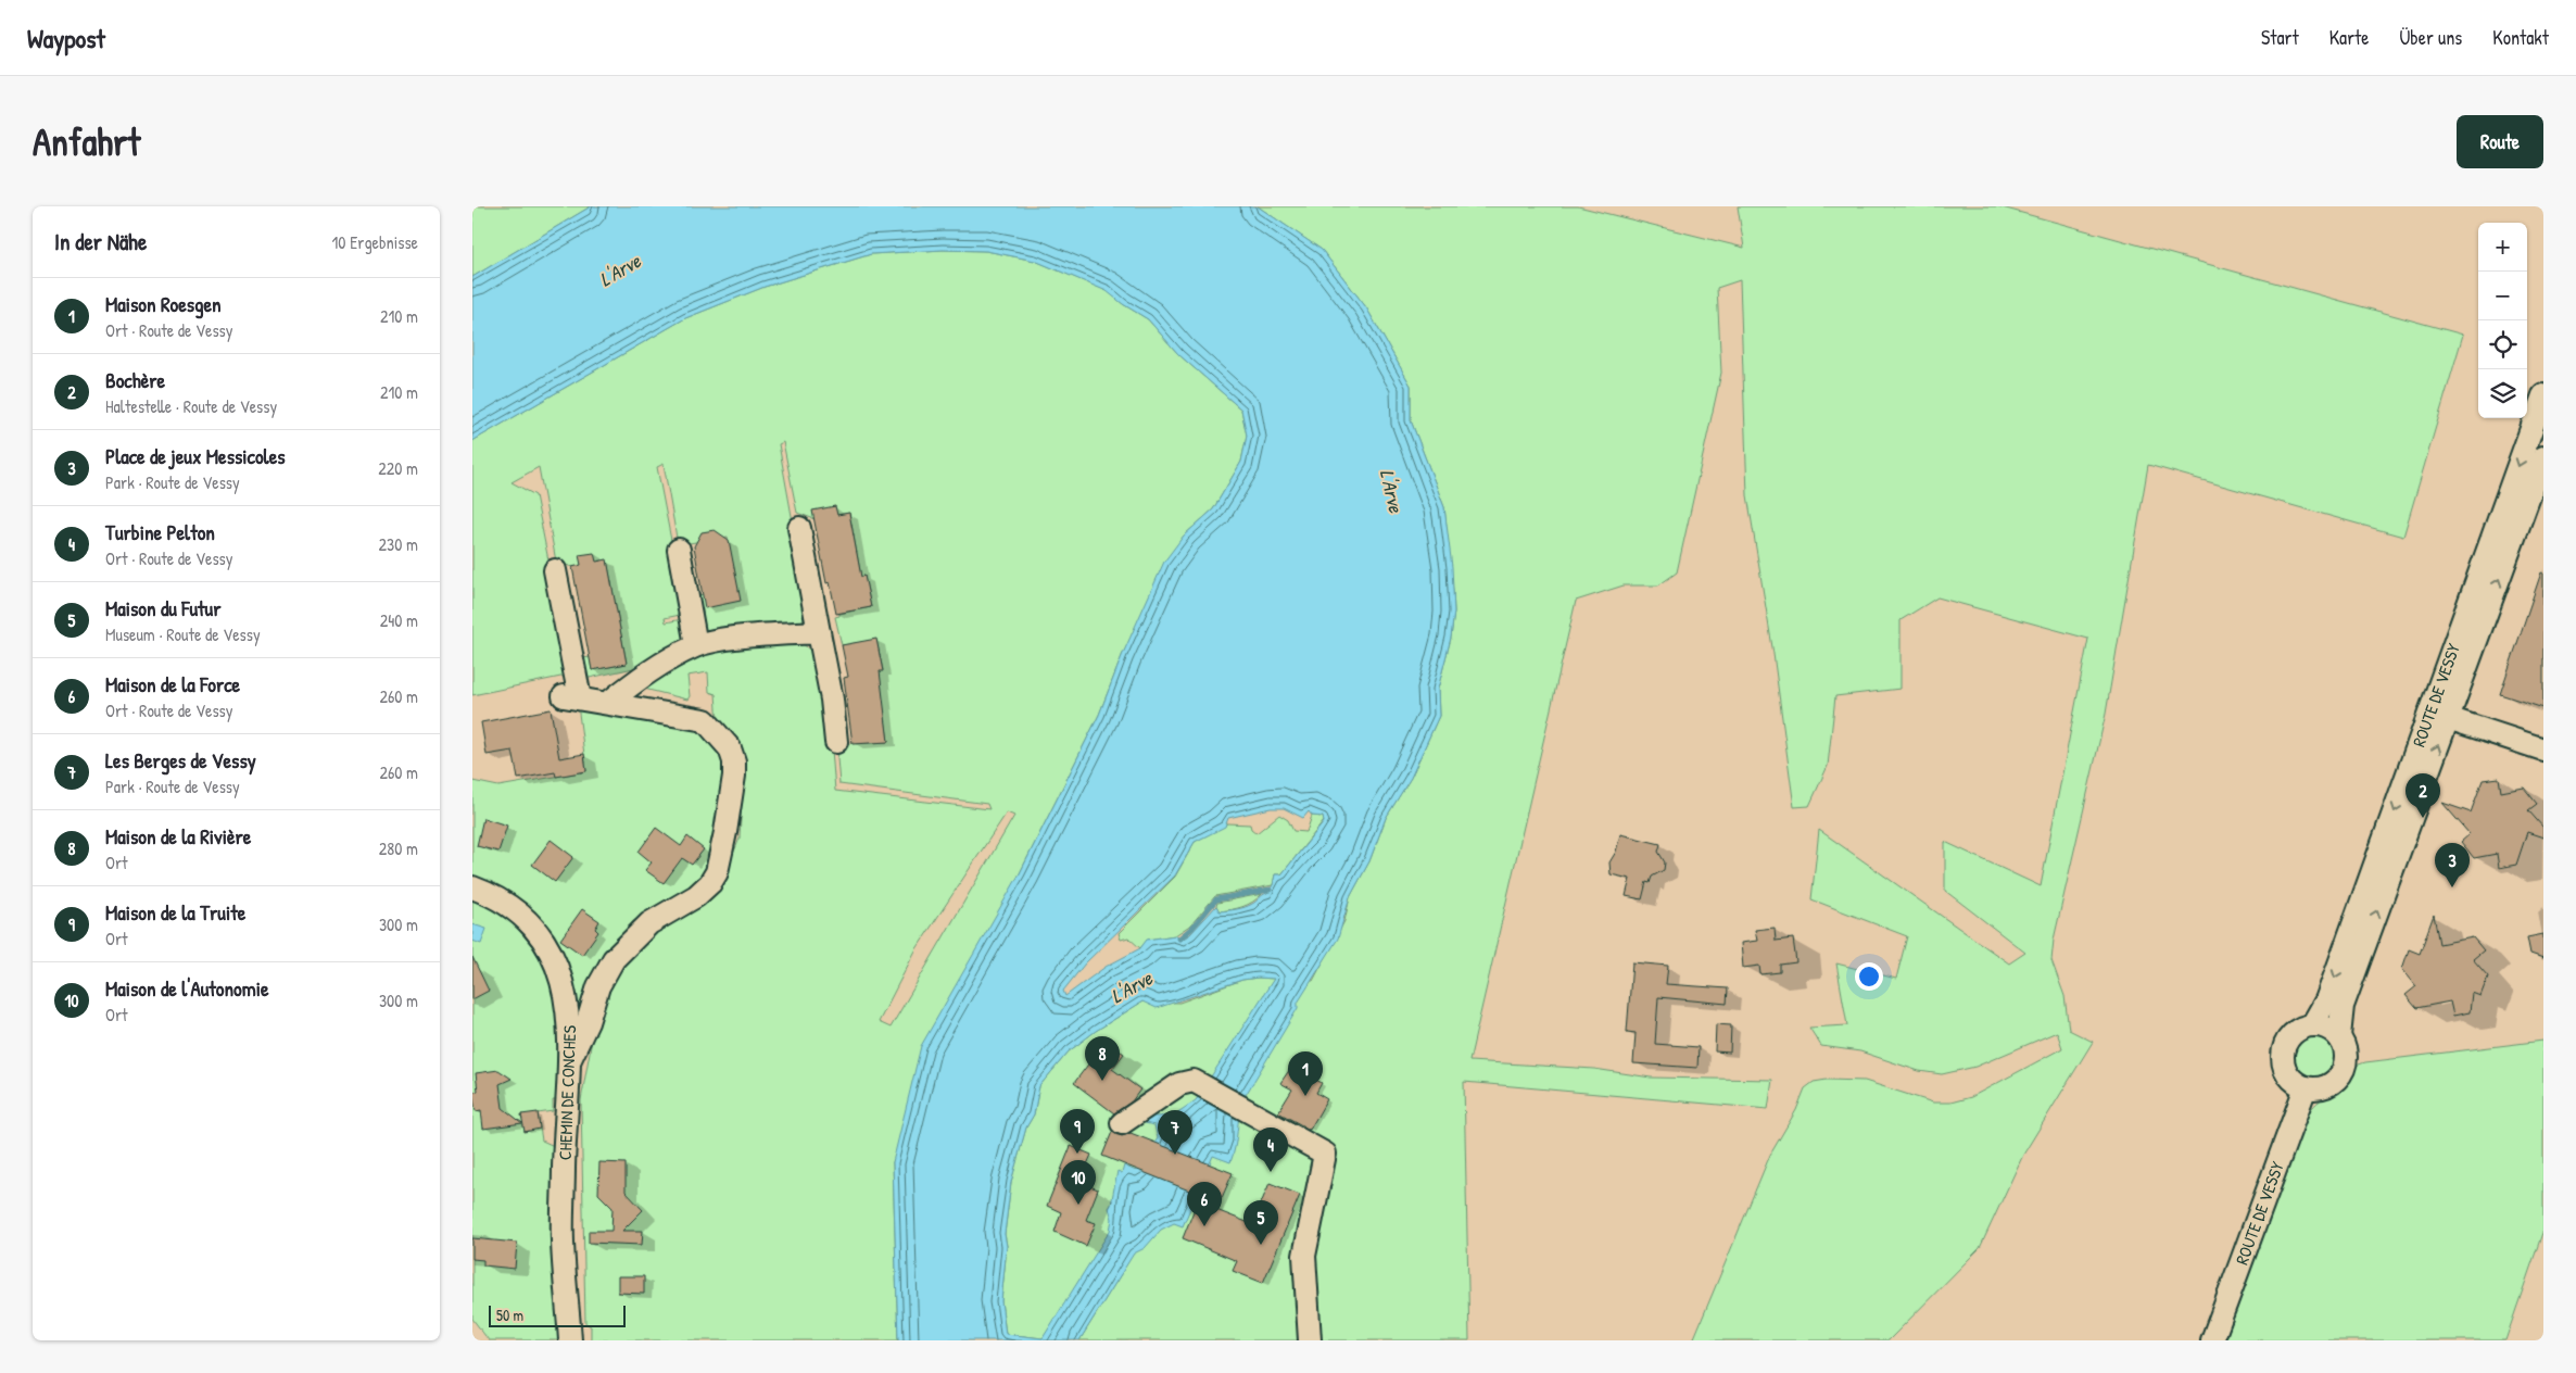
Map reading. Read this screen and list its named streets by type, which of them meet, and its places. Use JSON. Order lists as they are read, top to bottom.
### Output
{
  "streets": {
    "street": ["ROUTE DE VESSY", "CHEMIN DE CONCHES"]
  },
  "water": ["L'Arve"],
  "scale_bar": "50 m",
  "page": {
    "header": "Waypost",
    "nav": [
      "Start",
      "Karte",
      "Über uns",
      "Kontakt"
    ],
    "buttons": "Route",
    "title": "Anfahrt",
    "heading": ["In der Nähe", "10 Ergebnisse"],
    "map_buttons": ["+", "−"],
    "list": [
      {
        "mark": "1",
        "name": "Maison Roesgen",
        "note": "Ort · Route de Vessy",
        "value": "210 m"
      },
      {
        "mark": "2",
        "name": "Bochère",
        "note": "Haltestelle · Route de Vessy",
        "value": "210 m"
      },
      {
        "mark": "3",
        "name": "Place de jeux Messicoles",
        "note": "Park · Route de Vessy",
        "value": "220 m"
      },
      {
        "mark": "4",
        "name": "Turbine Pelton",
        "note": "Ort · Route de Vessy",
        "value": "230 m"
      },
      {
        "mark": "5",
        "name": "Maison du Futur",
        "note": "Museum · Route de Vessy",
        "value": "240 m"
      },
      {
        "mark": "6",
        "name": "Maison de la Force",
        "note": "Ort · Route de Vessy",
        "value": "260 m"
      },
      {
        "mark": "7",
        "name": "Les Berges de Vessy",
        "note": "Park · Route de Vessy",
        "value": "260 m"
      },
      {
        "mark": "8",
        "name": "Maison de la Rivière",
        "note": "Ort",
        "value": "280 m"
      },
      {
        "mark": "9",
        "name": "Maison de la Truite",
        "note": "Ort",
        "value": "300 m"
      },
      {
        "mark": "10",
        "name": "Maison de l'Autonomie",
        "note": "Ort",
        "value": "300 m"
      }
    ],
    "pins": [
      "2",
      "3",
      "8",
      "1",
      "9",
      "7",
      "4",
      "10",
      "6",
      "5"
    ],
    "scale": "50 m"
  }
}
